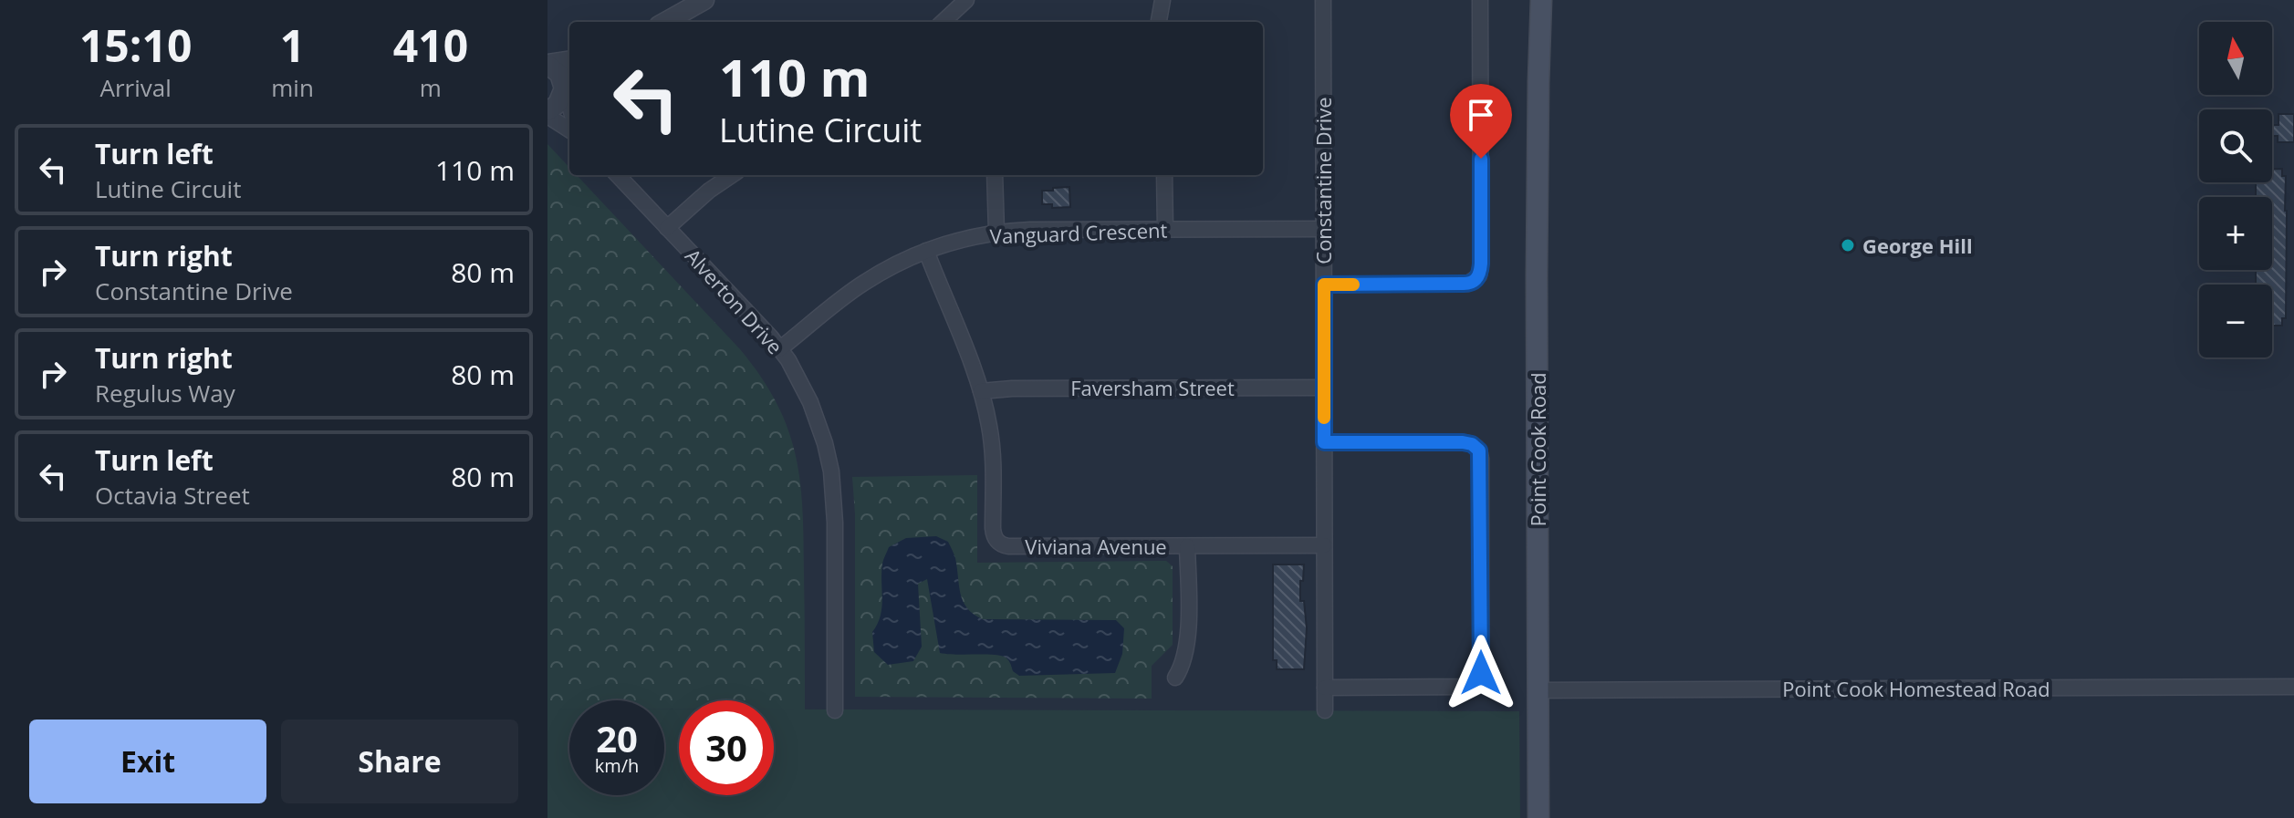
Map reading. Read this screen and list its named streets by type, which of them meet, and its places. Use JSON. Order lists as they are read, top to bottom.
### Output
{
  "streets": {
    "main road": ["Point Cook Road"],
    "street": [
      "Constantine Drive",
      "Vanguard Crescent",
      "Alverton Drive",
      "Faversham Street",
      "Viviana Avenue",
      "Point Cook Homestead Road"
    ]
  },
  "crossings": [
    ["Constantine Drive", "Vanguard Crescent"],
    ["Constantine Drive", "Faversham Street"],
    ["Constantine Drive", "Viviana Avenue"],
    ["Vanguard Crescent", "Alverton Drive"],
    ["Vanguard Crescent", "Viviana Avenue"],
    ["Faversham Street", "Viviana Avenue"],
    ["Point Cook Road", "Point Cook Homestead Road"]
  ],
  "places": ["George Hill"],
  "north": "top",
  "page": {
    "eta": [
      "15:10",
      "Arrival",
      "1",
      "min",
      "410",
      "m"
    ],
    "map_buttons": ["+", "−"],
    "turn": ["110 m", "Lutine Circuit"],
    "list": [
      {
        "name": "Turn left",
        "note": "Lutine Circuit",
        "value": "110 m"
      },
      {
        "name": "Turn right",
        "note": "Constantine Drive",
        "value": "80 m"
      },
      {
        "name": "Turn right",
        "note": "Regulus Way",
        "value": "80 m"
      },
      {
        "name": "Turn left",
        "note": "Octavia Street",
        "value": "80 m"
      }
    ],
    "speed": "20 km/h",
    "limit": "30",
    "buttons": ["Exit", "Share"]
  }
}
